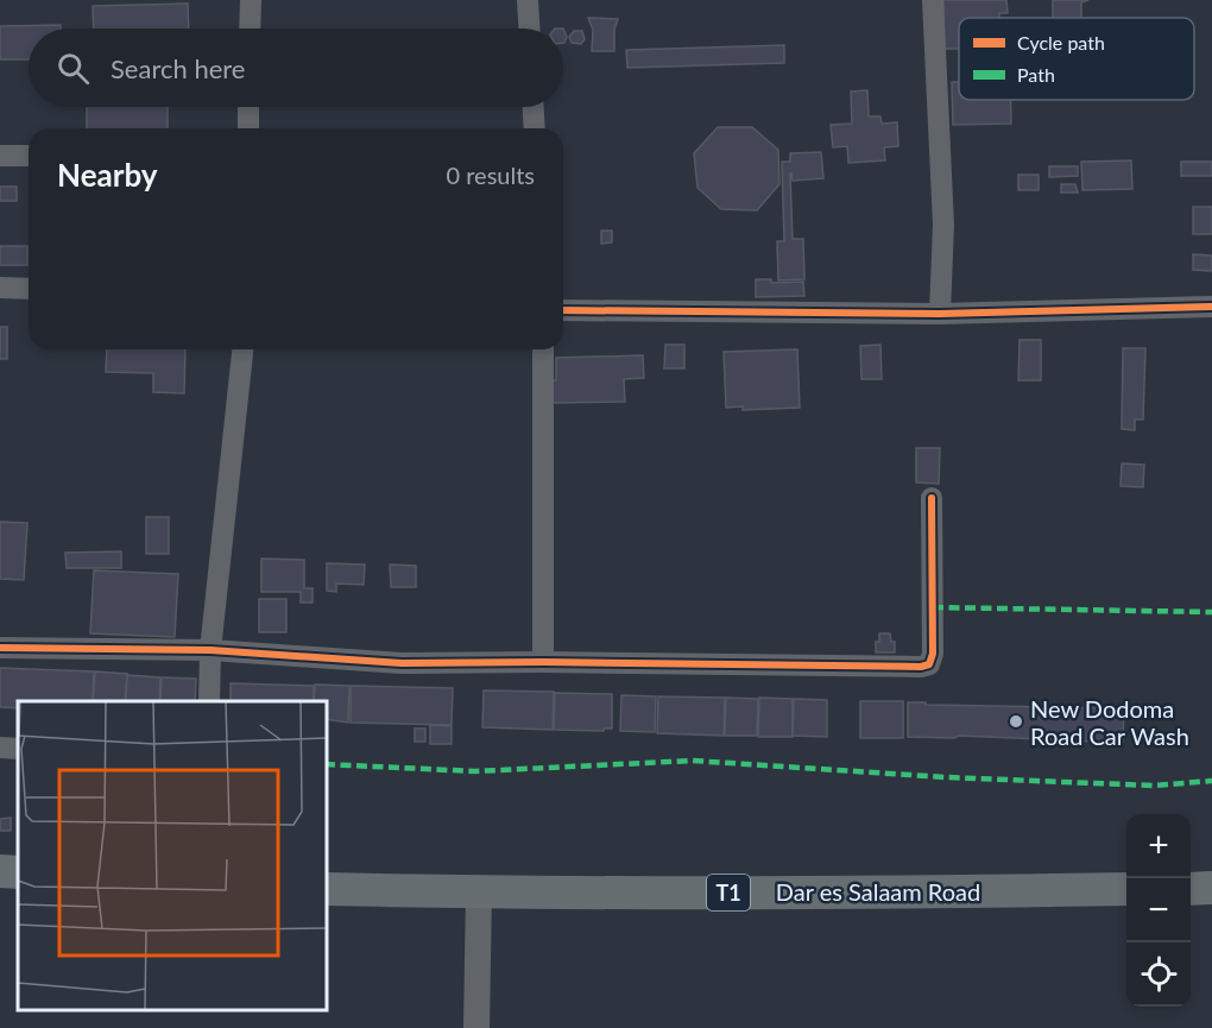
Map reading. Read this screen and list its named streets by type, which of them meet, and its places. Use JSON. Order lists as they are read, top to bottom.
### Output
{
  "streets": {
    "highway": ["Dar es Salaam Road", "T1"]
  },
  "places": ["New Dodoma Road Car Wash"],
  "legend": ["Cycle path", "Path"],
  "page": {
    "search": "Search here",
    "heading": ["Nearby", "0 results"],
    "map_buttons": ["+", "−"]
  }
}
